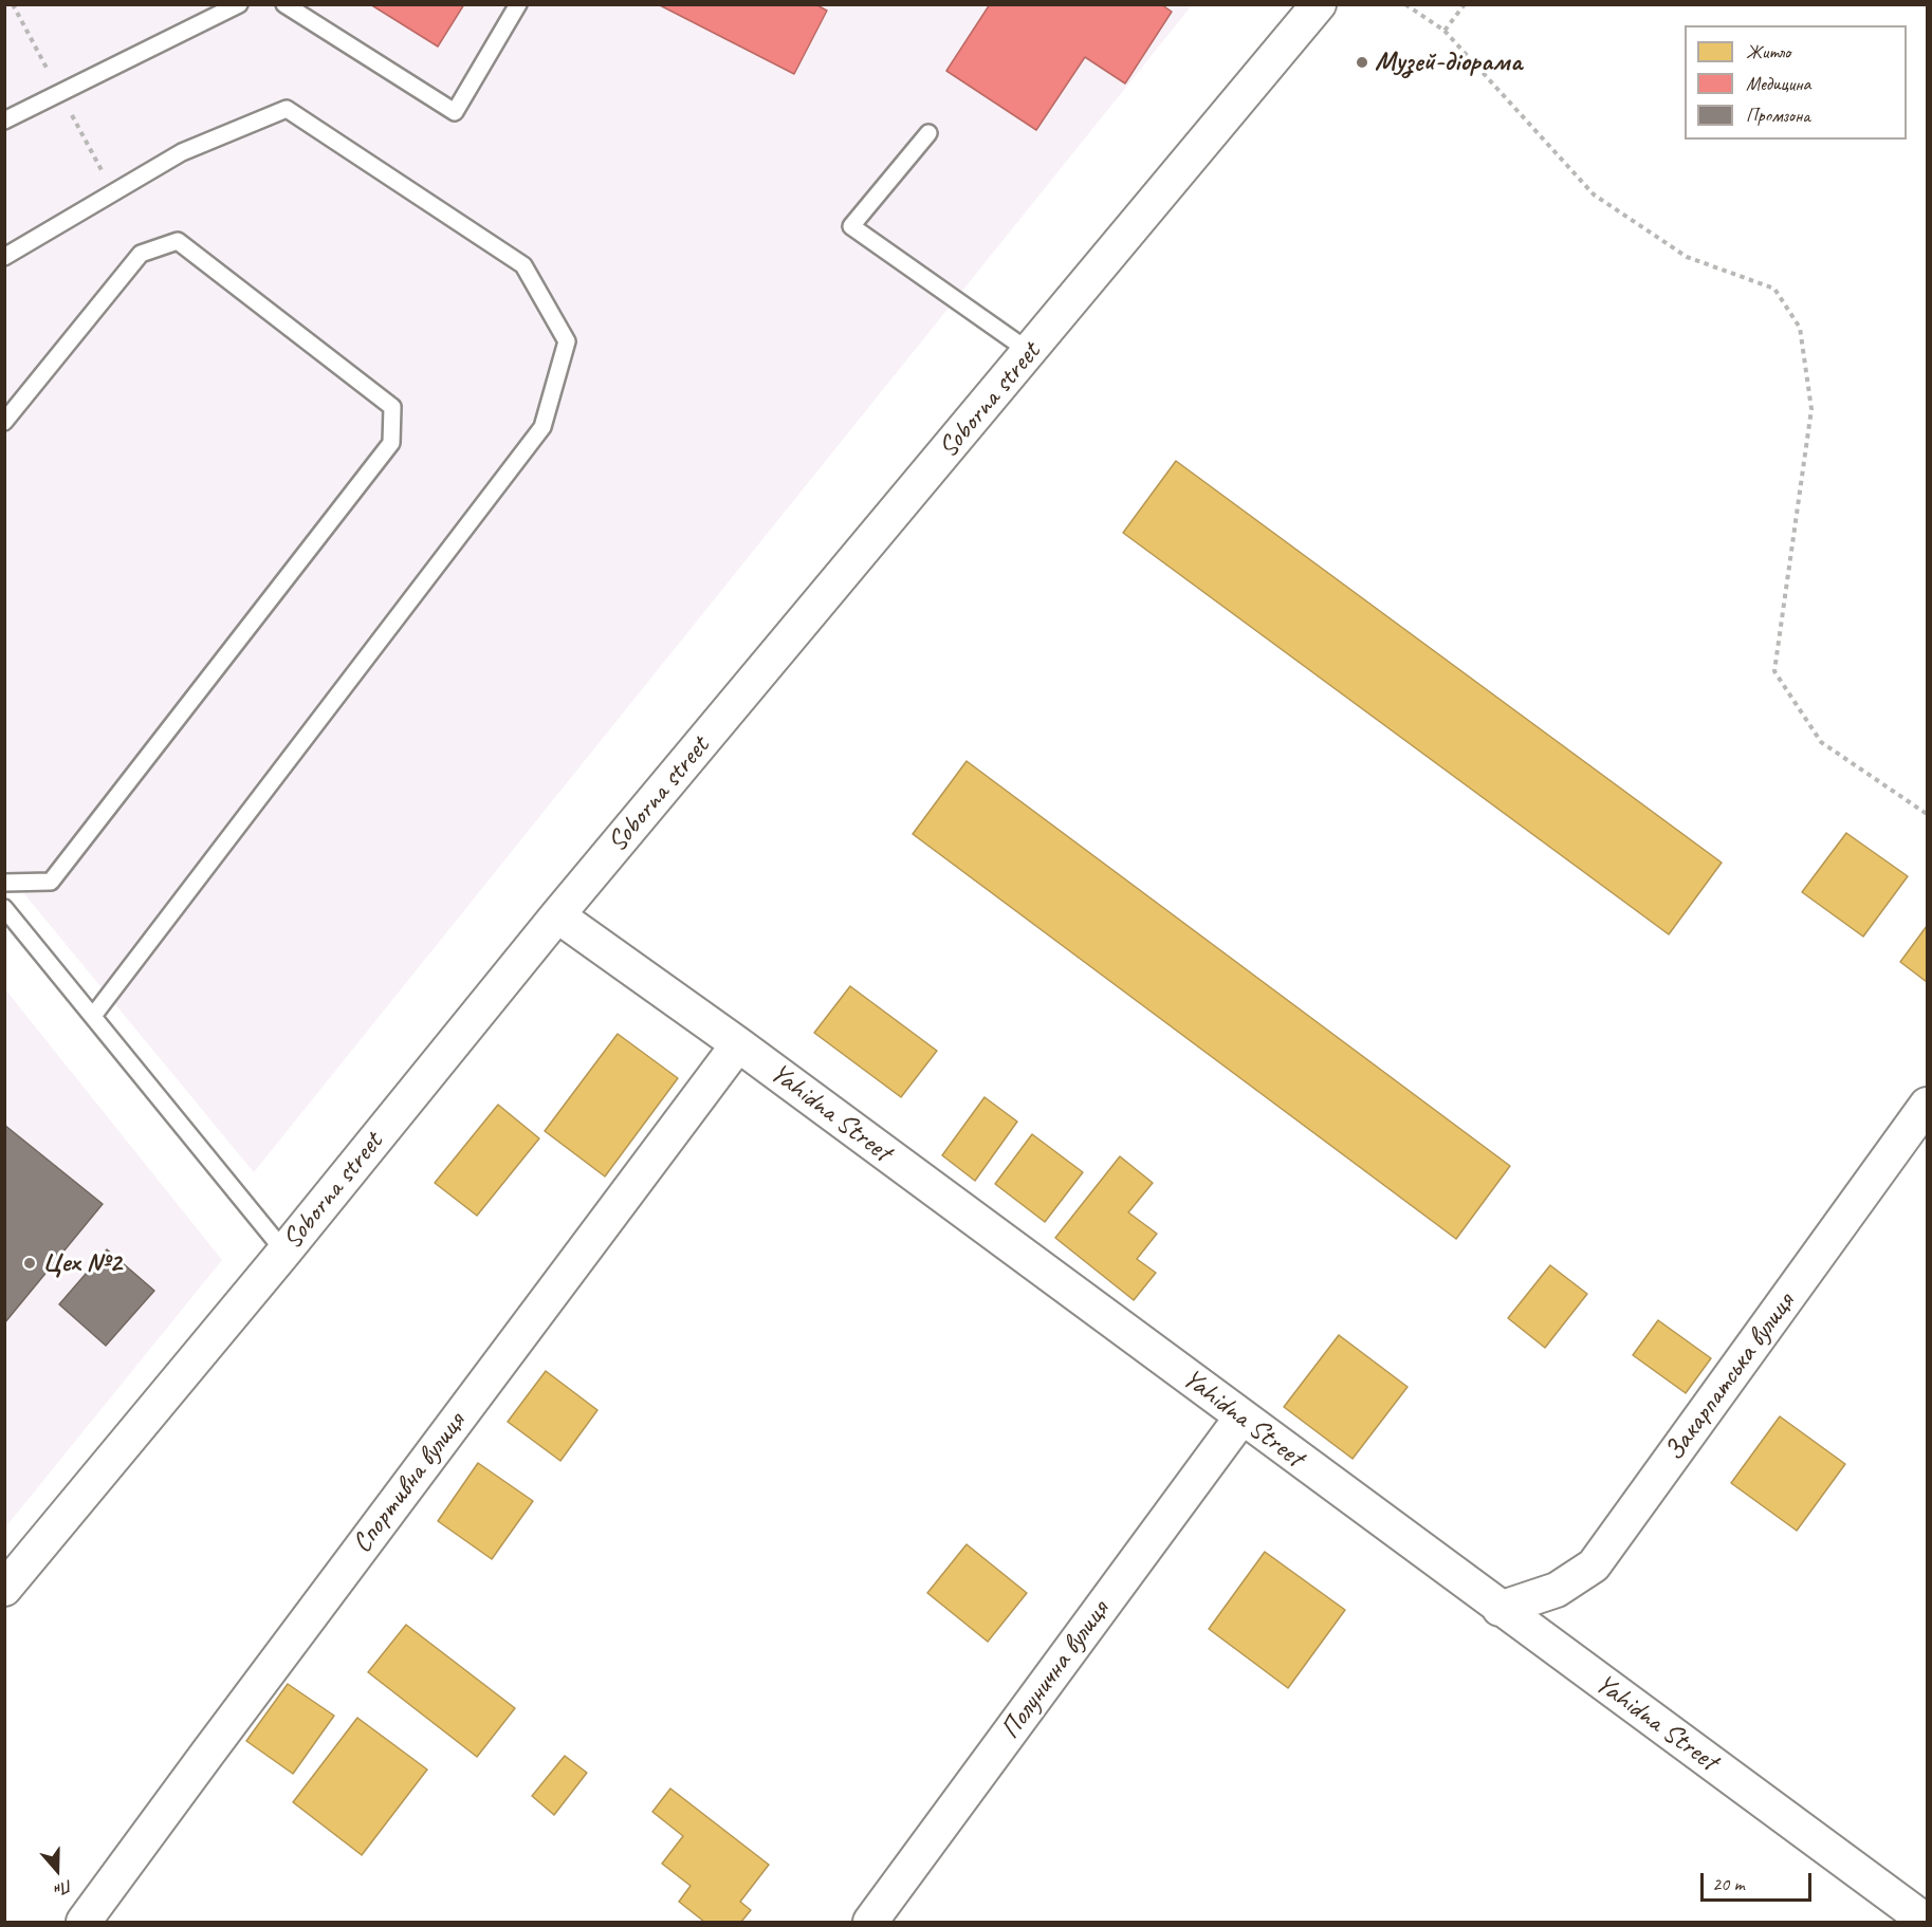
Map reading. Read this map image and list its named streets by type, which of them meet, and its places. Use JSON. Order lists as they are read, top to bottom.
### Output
{
  "streets": {
    "street": [
      "Soborna street",
      "Yahidna Street",
      "Закарпатська вулиця",
      "Спортивна вулиця",
      "Полунична вулиця"
    ]
  },
  "crossings": [
    ["Soborna street", "Yahidna Street"],
    ["Yahidna Street", "Закарпатська вулиця"],
    ["Yahidna Street", "Спортивна вулиця"],
    ["Yahidna Street", "Полунична вулиця"]
  ],
  "places": ["Музей-діорама", "Цех №2"],
  "legend": ["Житло", "Медицина", "Промзона"],
  "scale_bar": "20 m",
  "north": "bottom"
}
